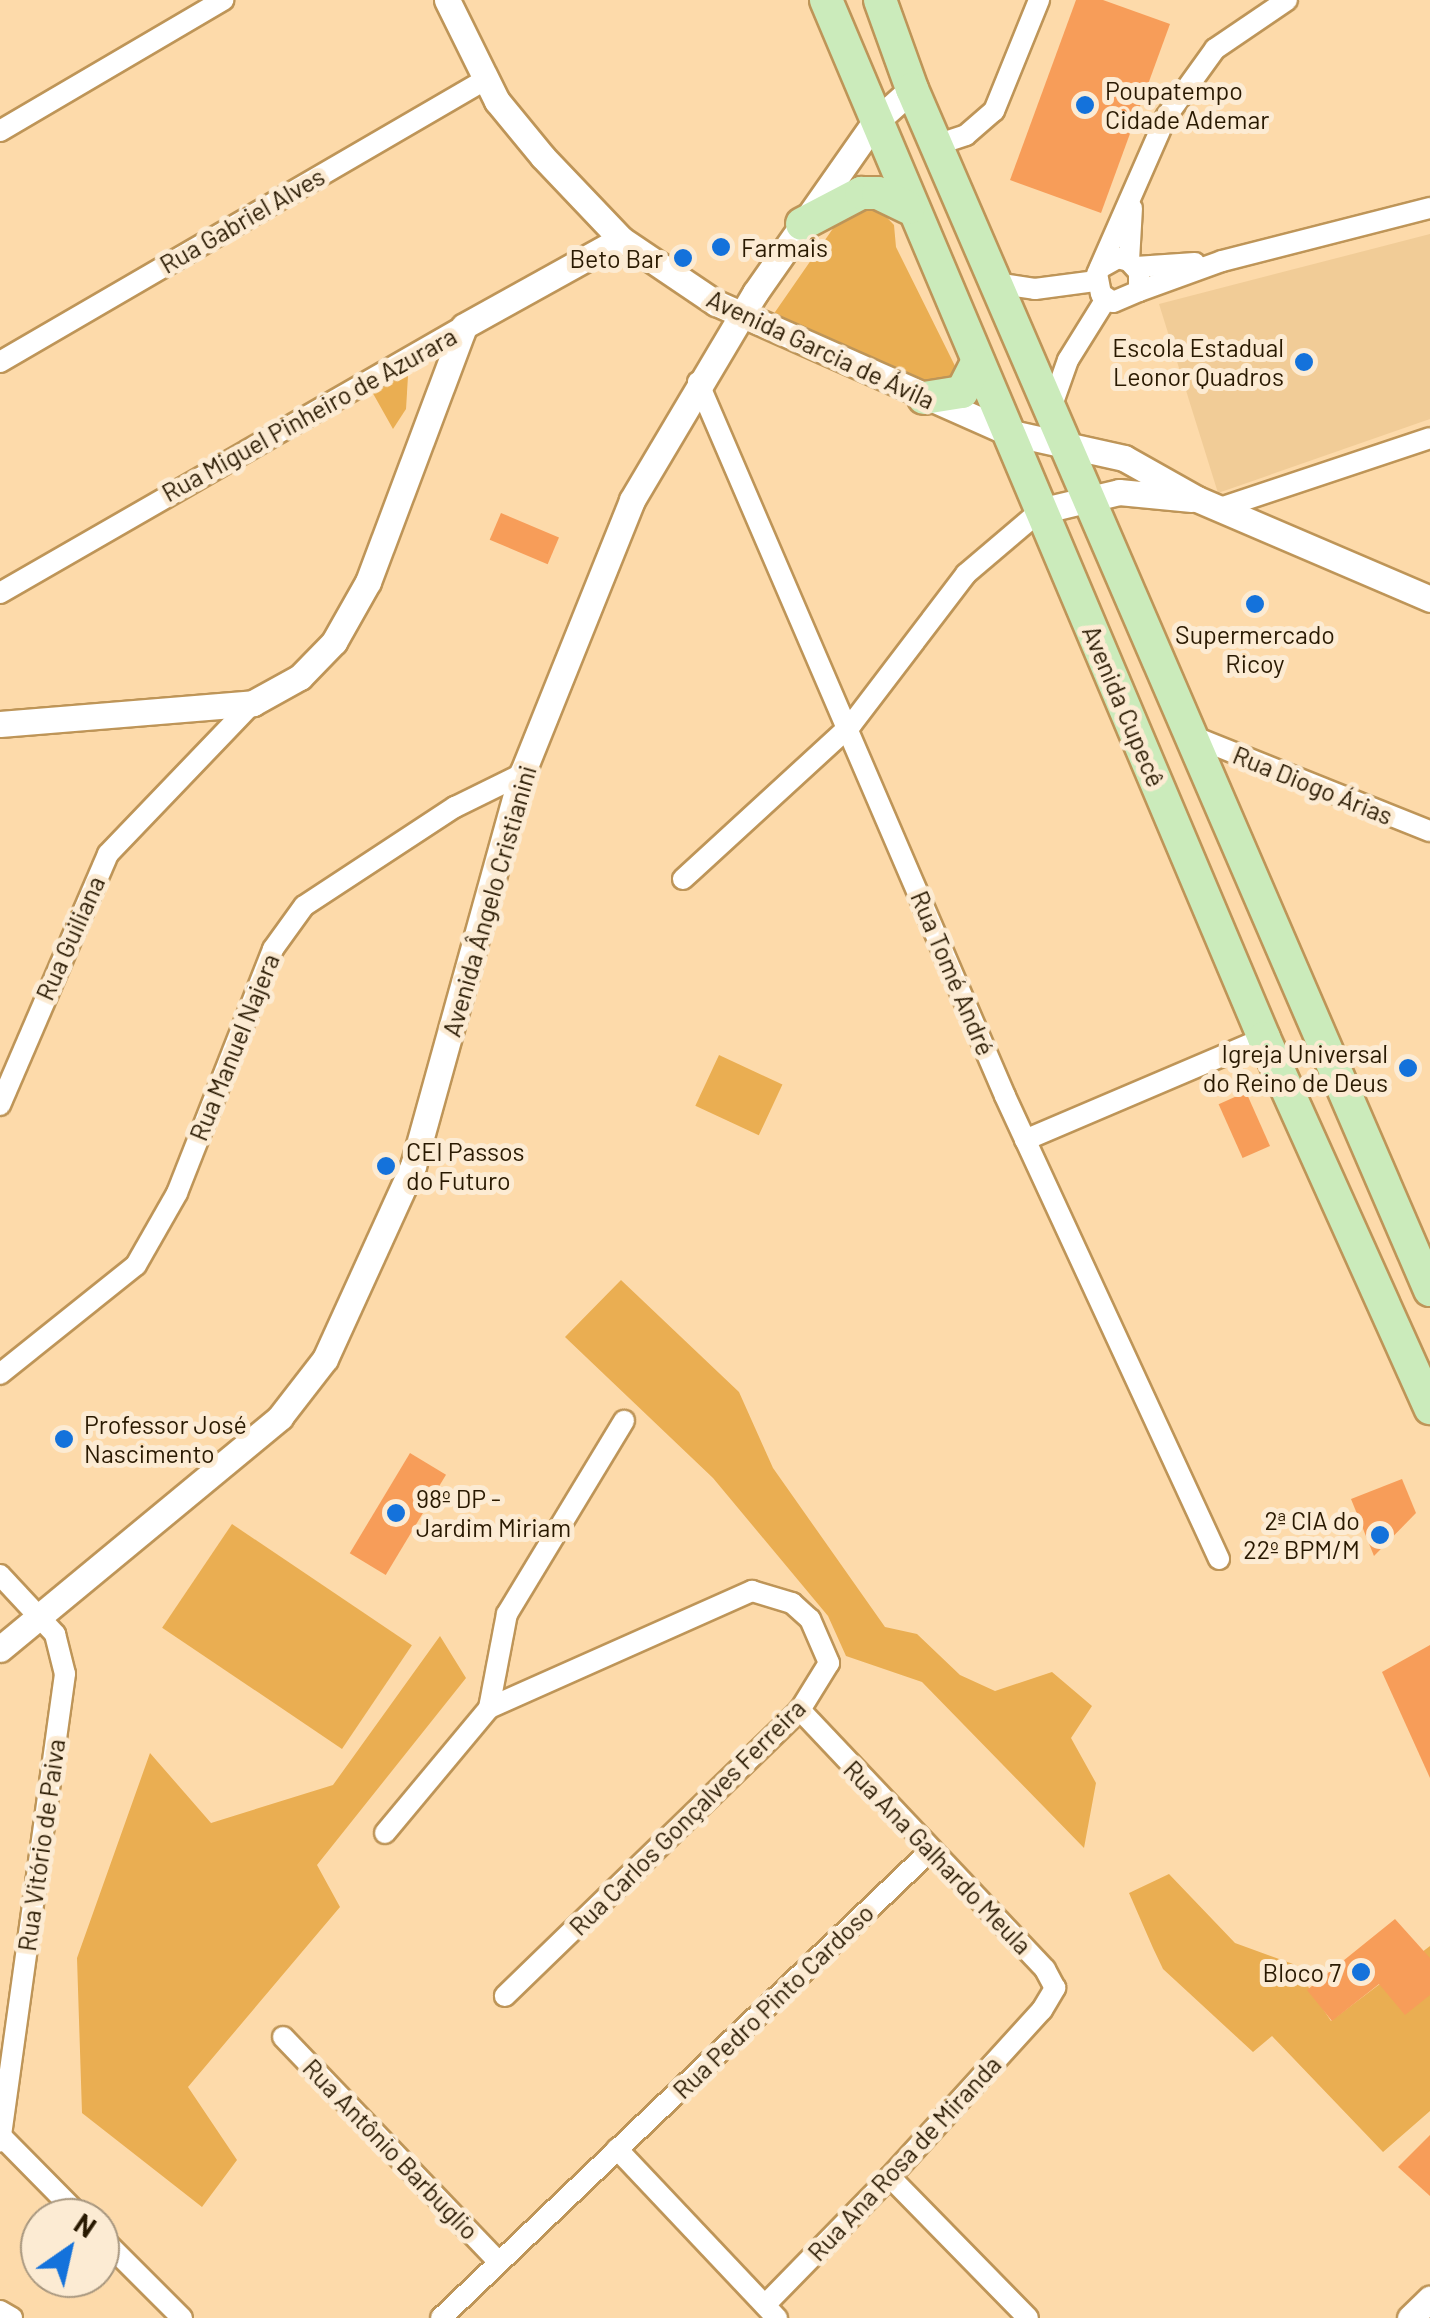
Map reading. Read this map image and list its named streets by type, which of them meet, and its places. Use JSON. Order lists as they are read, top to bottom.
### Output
{
  "streets": {
    "main road": ["Avenida Cupecê"],
    "street": [
      "Rua Gabriel Alves",
      "Avenida Garcia de Ávila",
      "Rua Miguel Pinheiro de Azurara",
      "Rua Diogo Árias",
      "Avenida Ângelo Cristianini",
      "Rua Guiliana",
      "Rua Tomé André",
      "Rua Manuel Najera",
      "Rua Carlos Gonçalves Ferreira",
      "Rua Vitório de Paiva",
      "Rua Ana Galhardo Meula",
      "Rua Pedro Pinto Cardoso",
      "Rua Antônio Barbuglio",
      "Rua Ana Rosa de Miranda"
    ]
  },
  "crossings": [
    ["Rua Gabriel Alves", "Avenida Garcia de Ávila"],
    ["Avenida Garcia de Ávila", "Rua Miguel Pinheiro de Azurara"],
    ["Avenida Garcia de Ávila", "Avenida Cupecê"],
    ["Avenida Garcia de Ávila", "Avenida Ângelo Cristianini"],
    ["Avenida Cupecê", "Rua Diogo Árias"],
    ["Avenida Cupecê", "Avenida Ângelo Cristianini"],
    ["Avenida Ângelo Cristianini", "Rua Tomé André"],
    ["Avenida Ângelo Cristianini", "Rua Manuel Najera"],
    ["Avenida Ângelo Cristianini", "Rua Vitório de Paiva"],
    ["Rua Carlos Gonçalves Ferreira", "Rua Ana Galhardo Meula"],
    ["Rua Ana Galhardo Meula", "Rua Pedro Pinto Cardoso"],
    ["Rua Ana Galhardo Meula", "Rua Ana Rosa de Miranda"],
    ["Rua Pedro Pinto Cardoso", "Rua Antônio Barbuglio"]
  ],
  "places": [
    "Poupatempo Cidade Ademar",
    "Farmais",
    "Beto Bar",
    "Escola Estadual Leonor Quadros",
    "Supermercado Ricoy",
    "Igreja Universal do Reino de Deus",
    "CEI Passos do Futuro",
    "Professor José Nascimento",
    "98º DP - Jardim Miriam",
    "2ª CIA do 22º BPM/M",
    "Bloco 7"
  ],
  "north": "top right"
}
